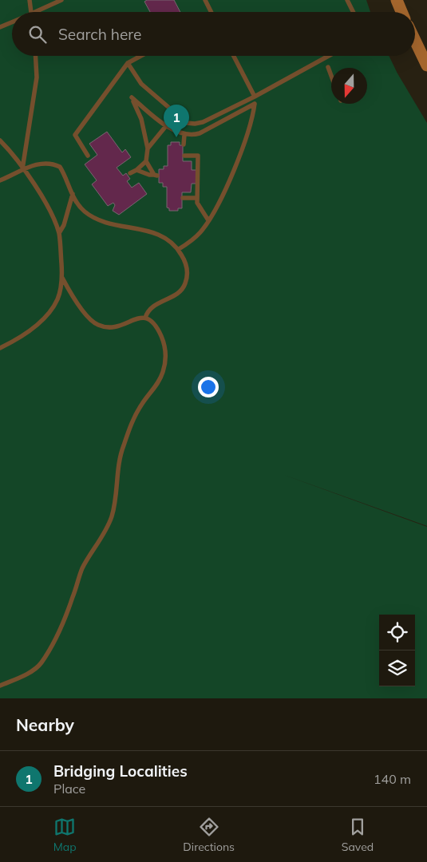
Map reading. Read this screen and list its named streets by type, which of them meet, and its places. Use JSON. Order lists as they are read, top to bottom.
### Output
{
  "north": "bottom",
  "page": {
    "search": "Search here",
    "pins": "1",
    "heading": "Nearby",
    "list": [
      {
        "mark": "1",
        "name": "Bridging Localities",
        "note": "Place",
        "value": "140 m"
      }
    ],
    "nav": ["Map", "Directions", "Saved"]
  }
}
